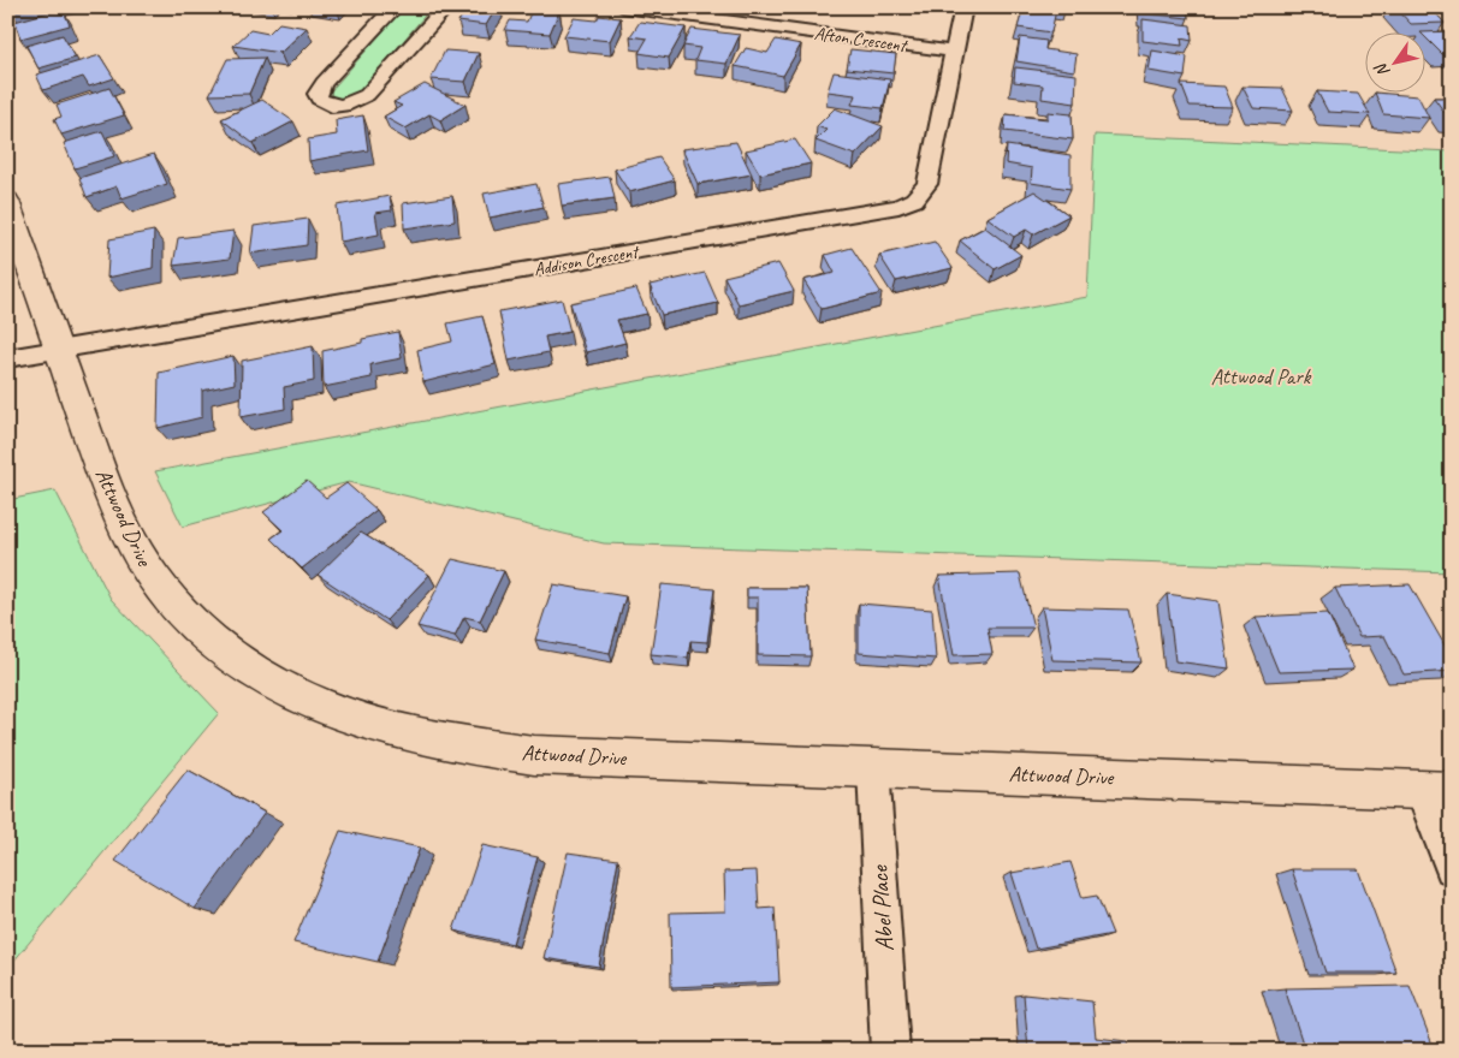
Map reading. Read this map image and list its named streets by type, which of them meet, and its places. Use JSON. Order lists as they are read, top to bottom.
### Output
{
  "streets": {
    "street": [
      "Afton Crescent",
      "Addison Crescent",
      "Attwood Drive",
      "Abel Place"
    ]
  },
  "crossings": [
    ["Afton Crescent", "Addison Crescent"],
    ["Addison Crescent", "Attwood Drive"],
    ["Attwood Drive", "Abel Place"]
  ],
  "parks": ["Attwood Park"],
  "north": "bottom left"
}
